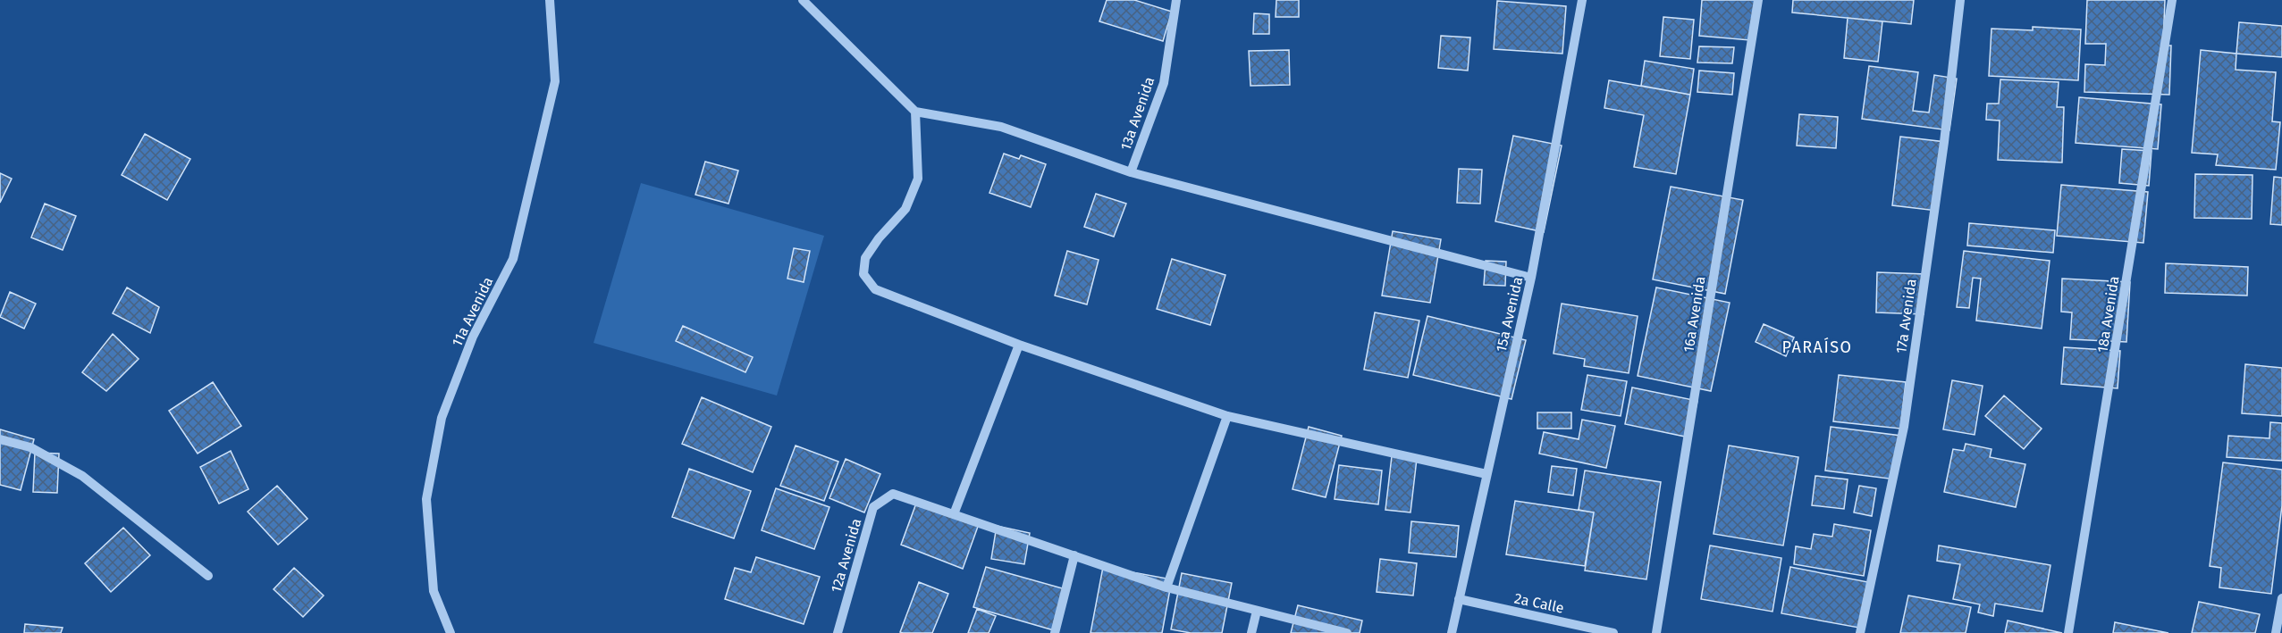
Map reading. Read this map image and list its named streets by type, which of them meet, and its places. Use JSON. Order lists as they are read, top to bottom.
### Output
{
  "streets": {
    "street": [
      "13a Avenida",
      "11a Avenida",
      "15a Avenida",
      "16a Avenida",
      "18a Avenida",
      "17a Avenida",
      "12a Avenida",
      "2a Calle"
    ]
  },
  "crossings": [
    ["15a Avenida", "2a Calle"]
  ],
  "districts": ["PARAÍSO"]
}
